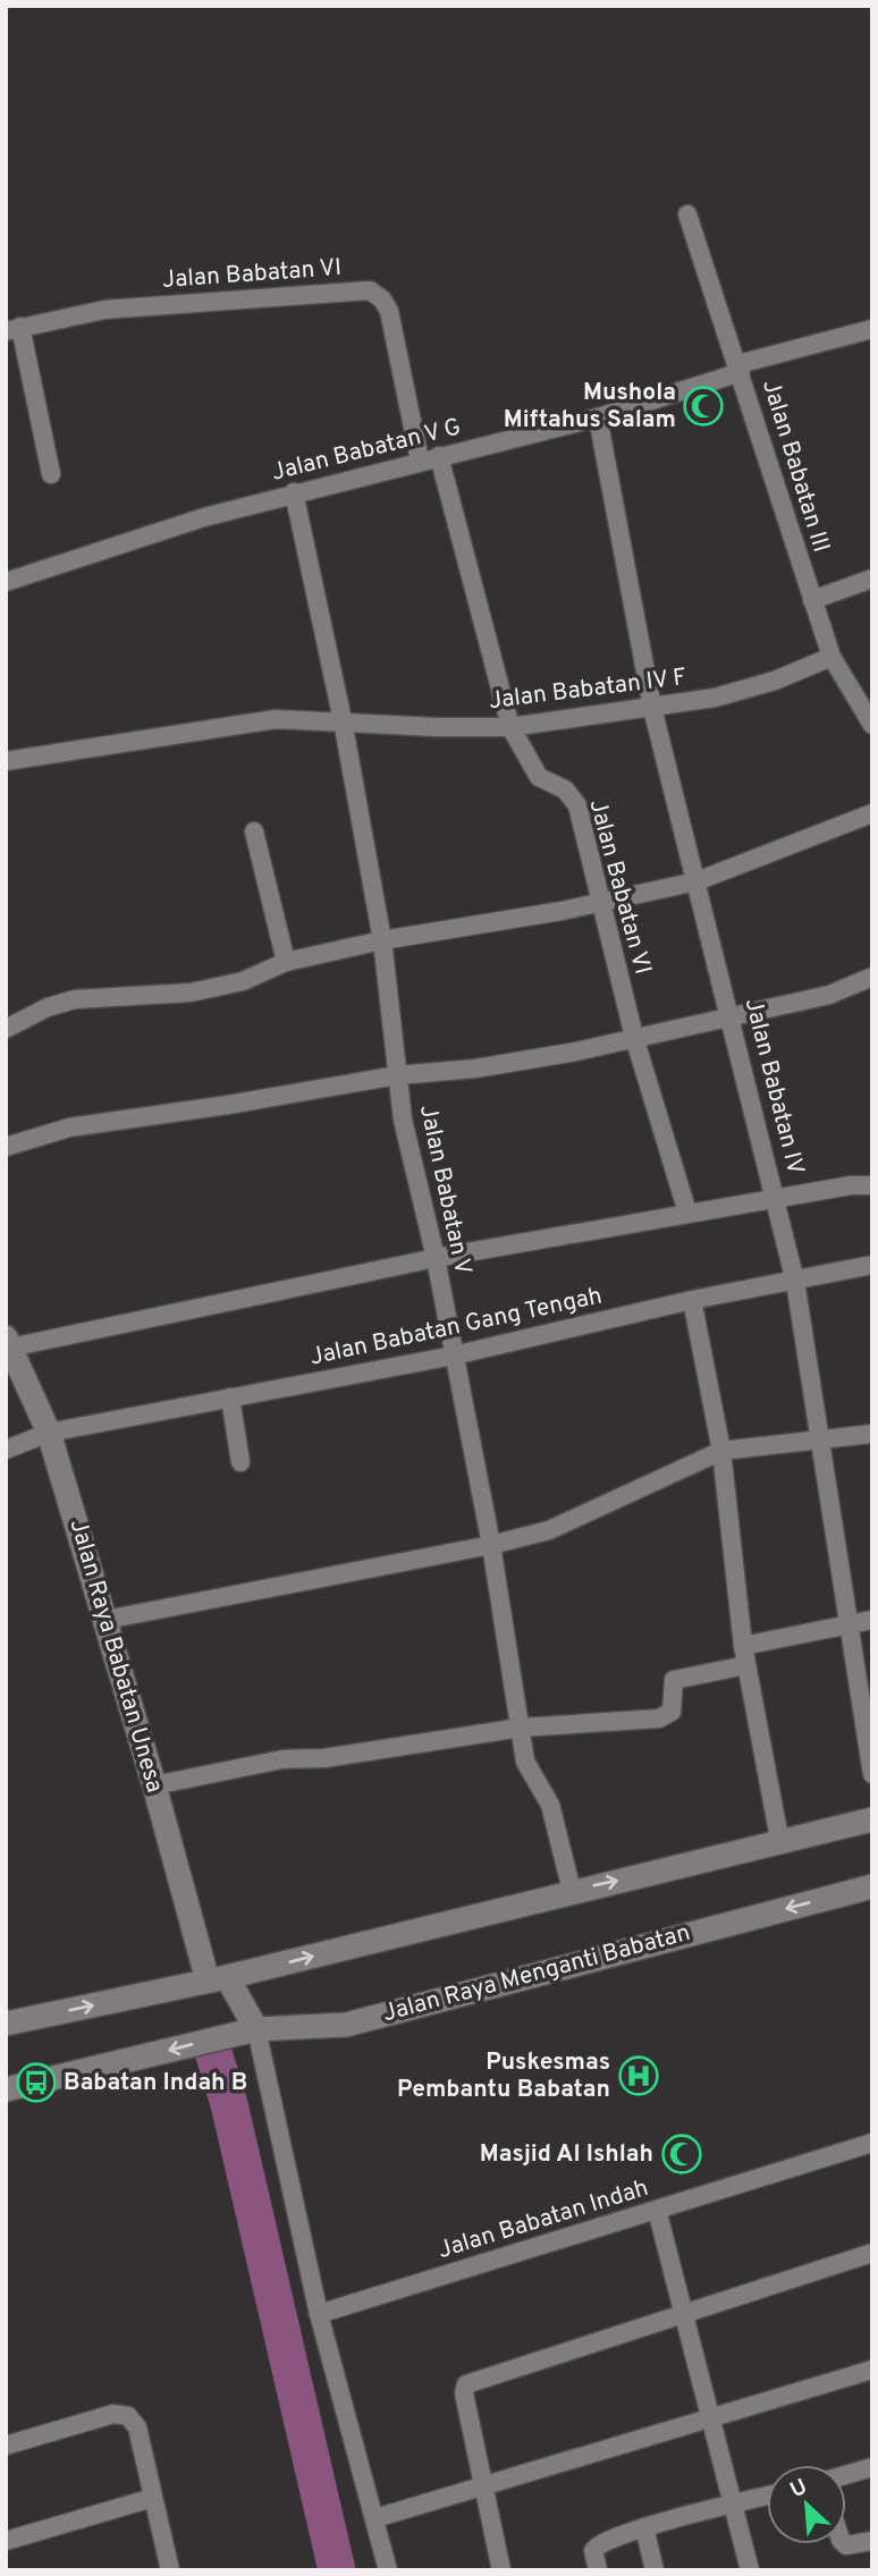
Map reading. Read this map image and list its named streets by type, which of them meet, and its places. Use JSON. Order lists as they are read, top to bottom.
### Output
{
  "streets": {
    "main road": ["Jalan Raya Babatan Unesa", "Jalan Raya Menganti Babatan"],
    "street": [
      "Jalan Babatan VI",
      "Jalan Babatan V G",
      "Jalan Babatan III",
      "Jalan Babatan IV F",
      "Jalan Babatan IV",
      "Jalan Babatan V",
      "Jalan Babatan Gang Tengah",
      "Jalan Babatan Indah"
    ]
  },
  "crossings": [
    ["Jalan Babatan VI", "Jalan Babatan V G"],
    ["Jalan Babatan VI", "Jalan Babatan IV F"],
    ["Jalan Babatan V G", "Jalan Babatan III"],
    ["Jalan Babatan V G", "Jalan Babatan IV"],
    ["Jalan Babatan V G", "Jalan Babatan V"],
    ["Jalan Babatan III", "Jalan Babatan IV F"],
    ["Jalan Babatan IV F", "Jalan Babatan IV"],
    ["Jalan Babatan IV F", "Jalan Babatan V"],
    ["Jalan Babatan IV", "Jalan Babatan Gang Tengah"],
    ["Jalan Babatan V", "Jalan Babatan Gang Tengah"],
    ["Jalan Babatan Gang Tengah", "Jalan Raya Babatan Unesa"]
  ],
  "places": {
    "mosque": ["Mushola Miftahus Salam", "Masjid Al Ishlah"],
    "hospital": ["Puskesmas Pembantu Babatan"],
    "bus stop": ["Babatan Indah B"]
  },
  "north": "top left"
}
